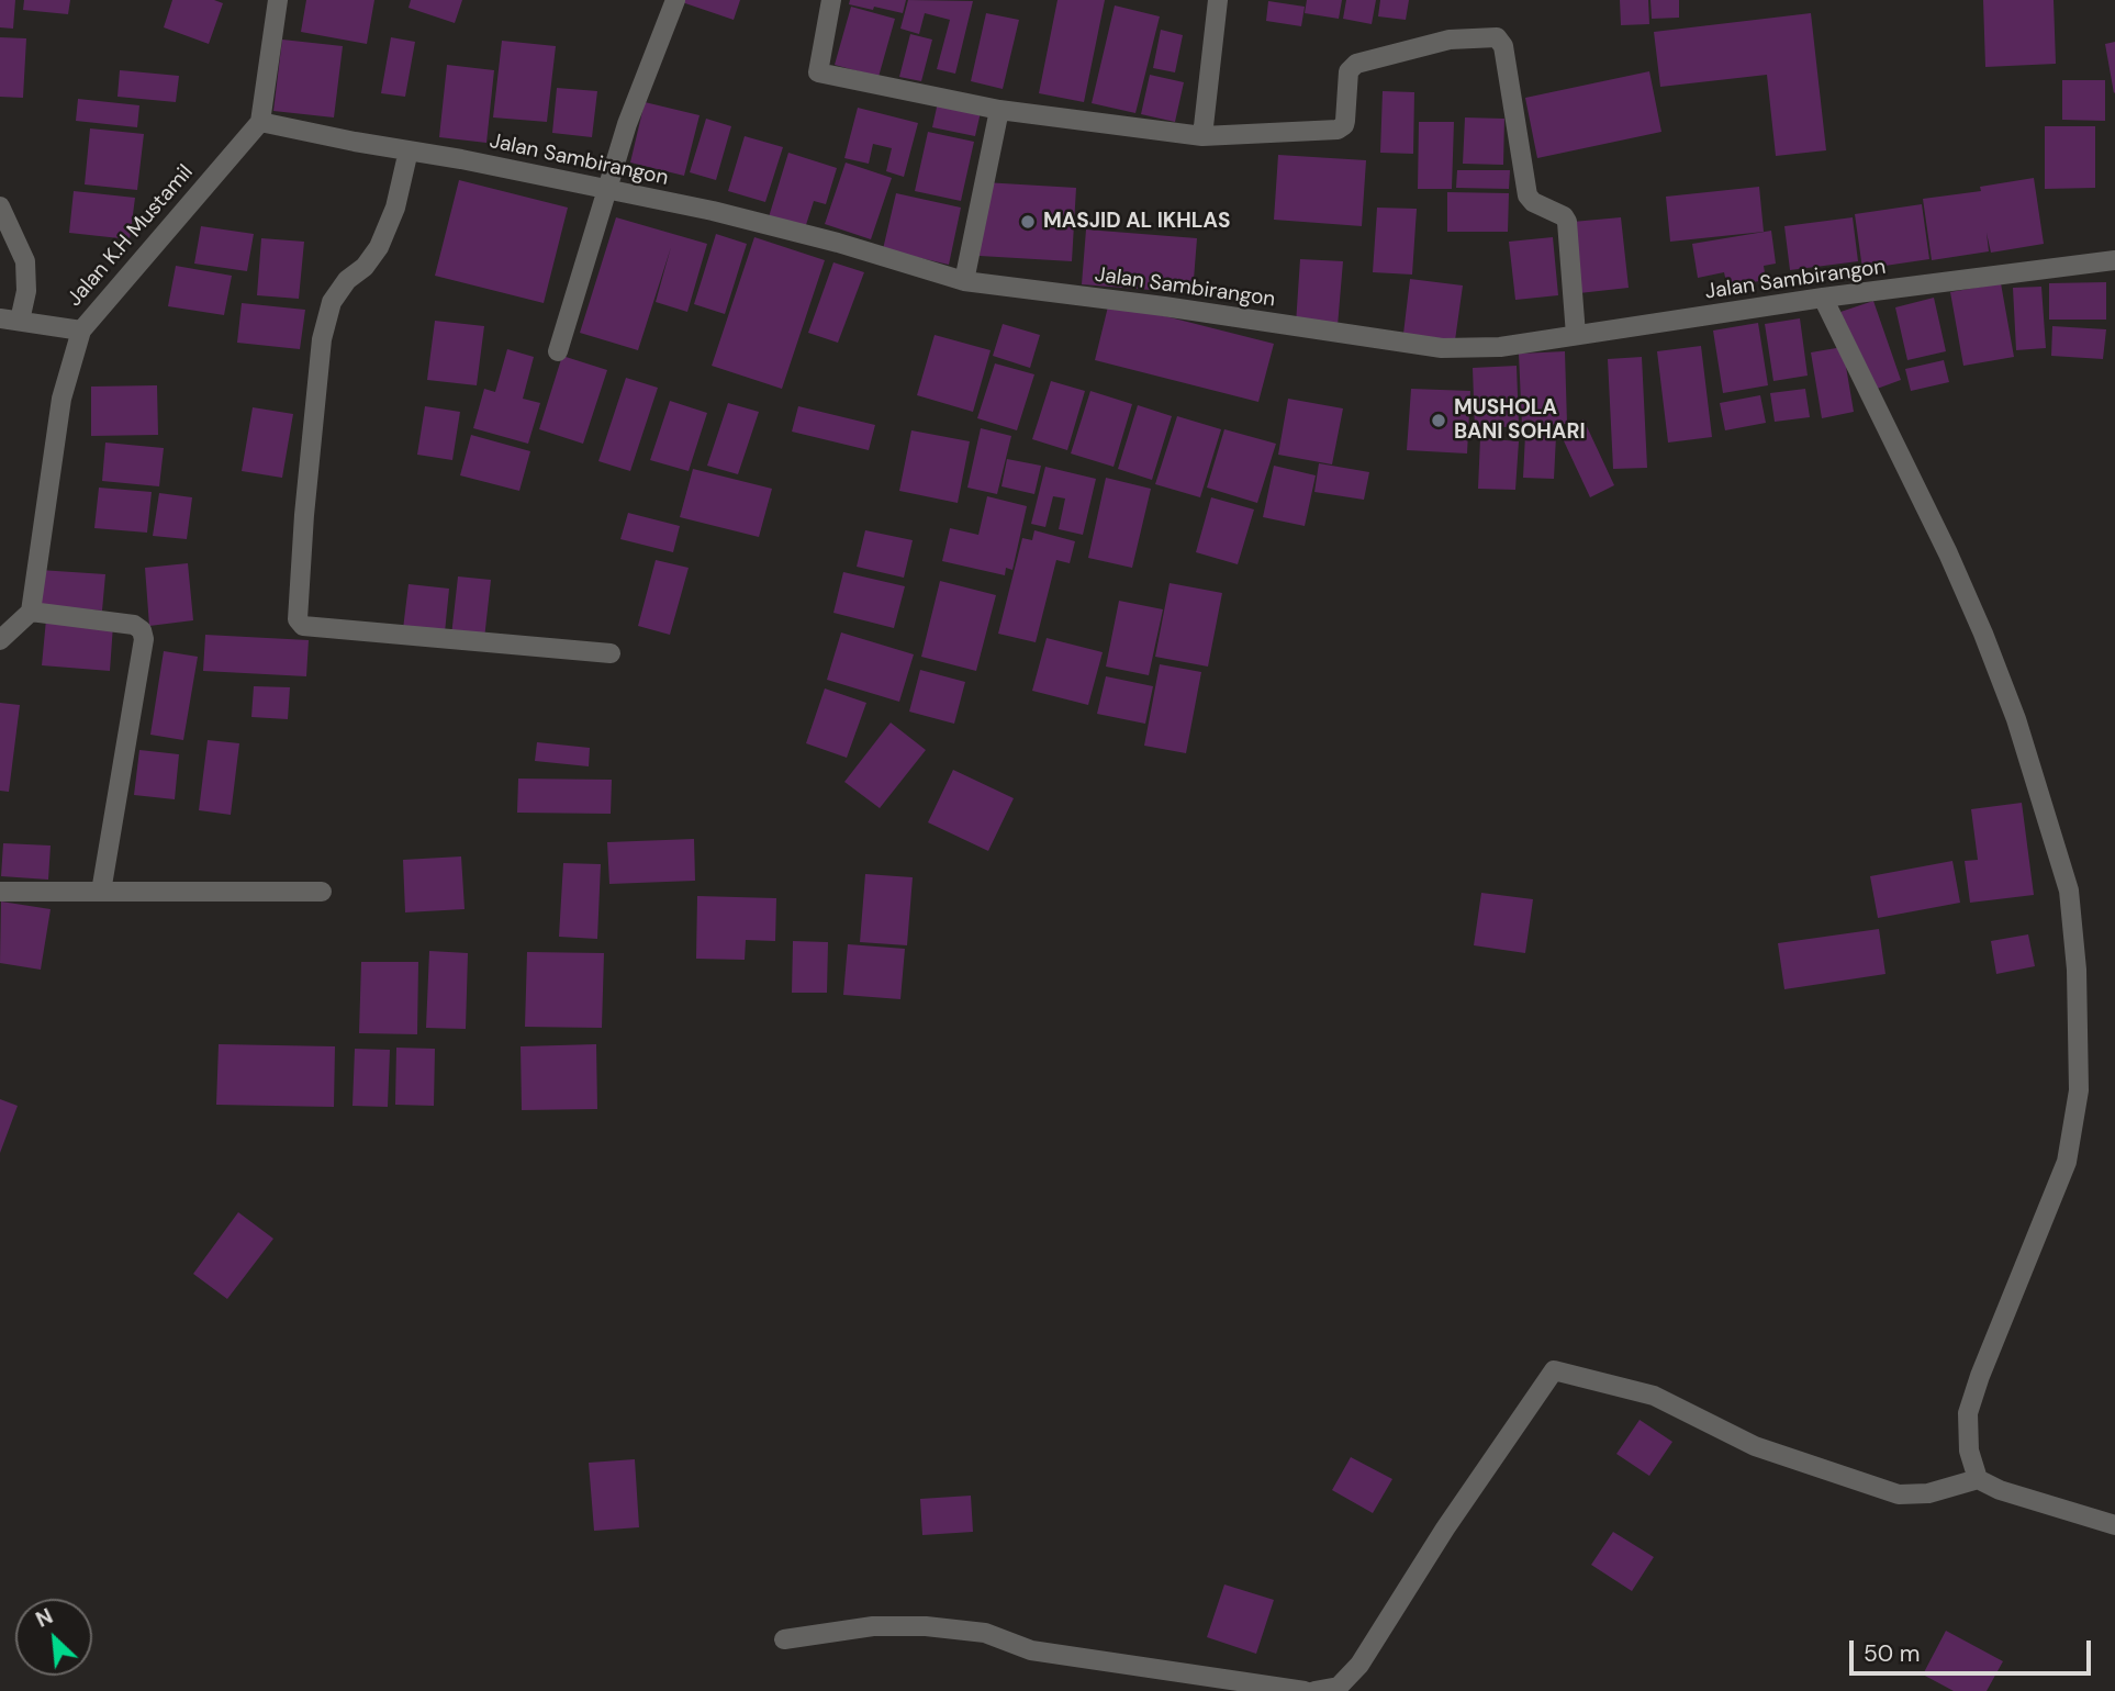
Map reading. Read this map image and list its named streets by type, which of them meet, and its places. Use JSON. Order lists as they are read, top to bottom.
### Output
{
  "streets": {
    "street": ["Jalan Sambirangon", "Jalan K.H Mustamil"]
  },
  "crossings": [
    ["Jalan Sambirangon", "Jalan K.H Mustamil"]
  ],
  "places": ["MASJID AL IKHLAS", "MUSHOLA BANI SOHARI"],
  "scale_bar": "50 m",
  "north": "top left"
}
